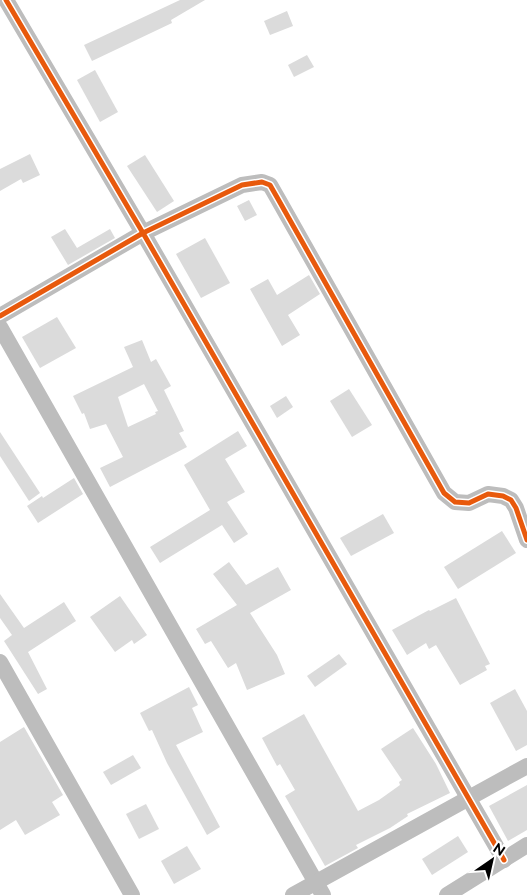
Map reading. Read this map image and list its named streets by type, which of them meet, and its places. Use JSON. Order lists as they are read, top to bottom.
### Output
{
  "north": "top right"
}
